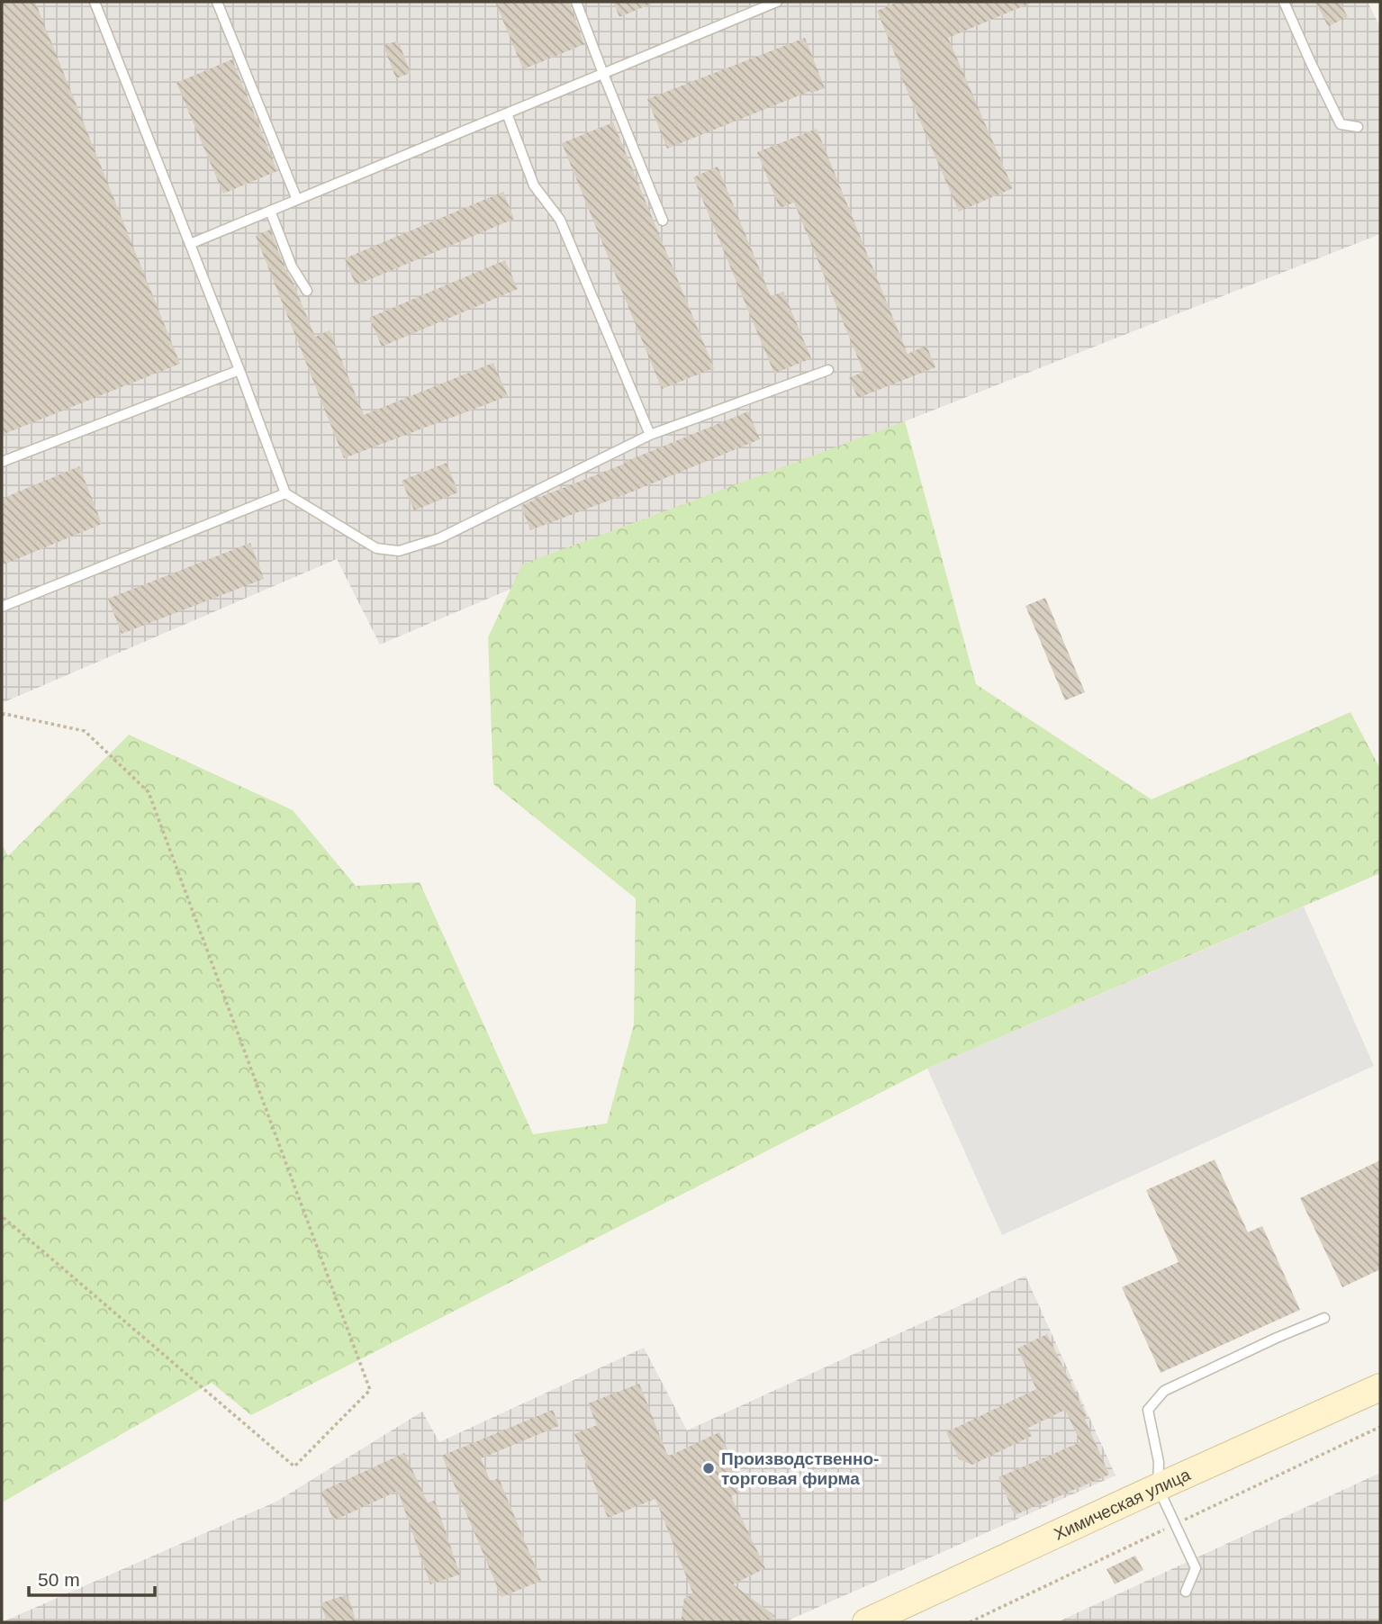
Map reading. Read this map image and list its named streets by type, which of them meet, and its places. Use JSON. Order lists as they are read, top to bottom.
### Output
{
  "streets": {
    "main road": ["Химическая улица"]
  },
  "places": ["Производственно- торговая фирма"],
  "scale_bar": "50 m"
}
